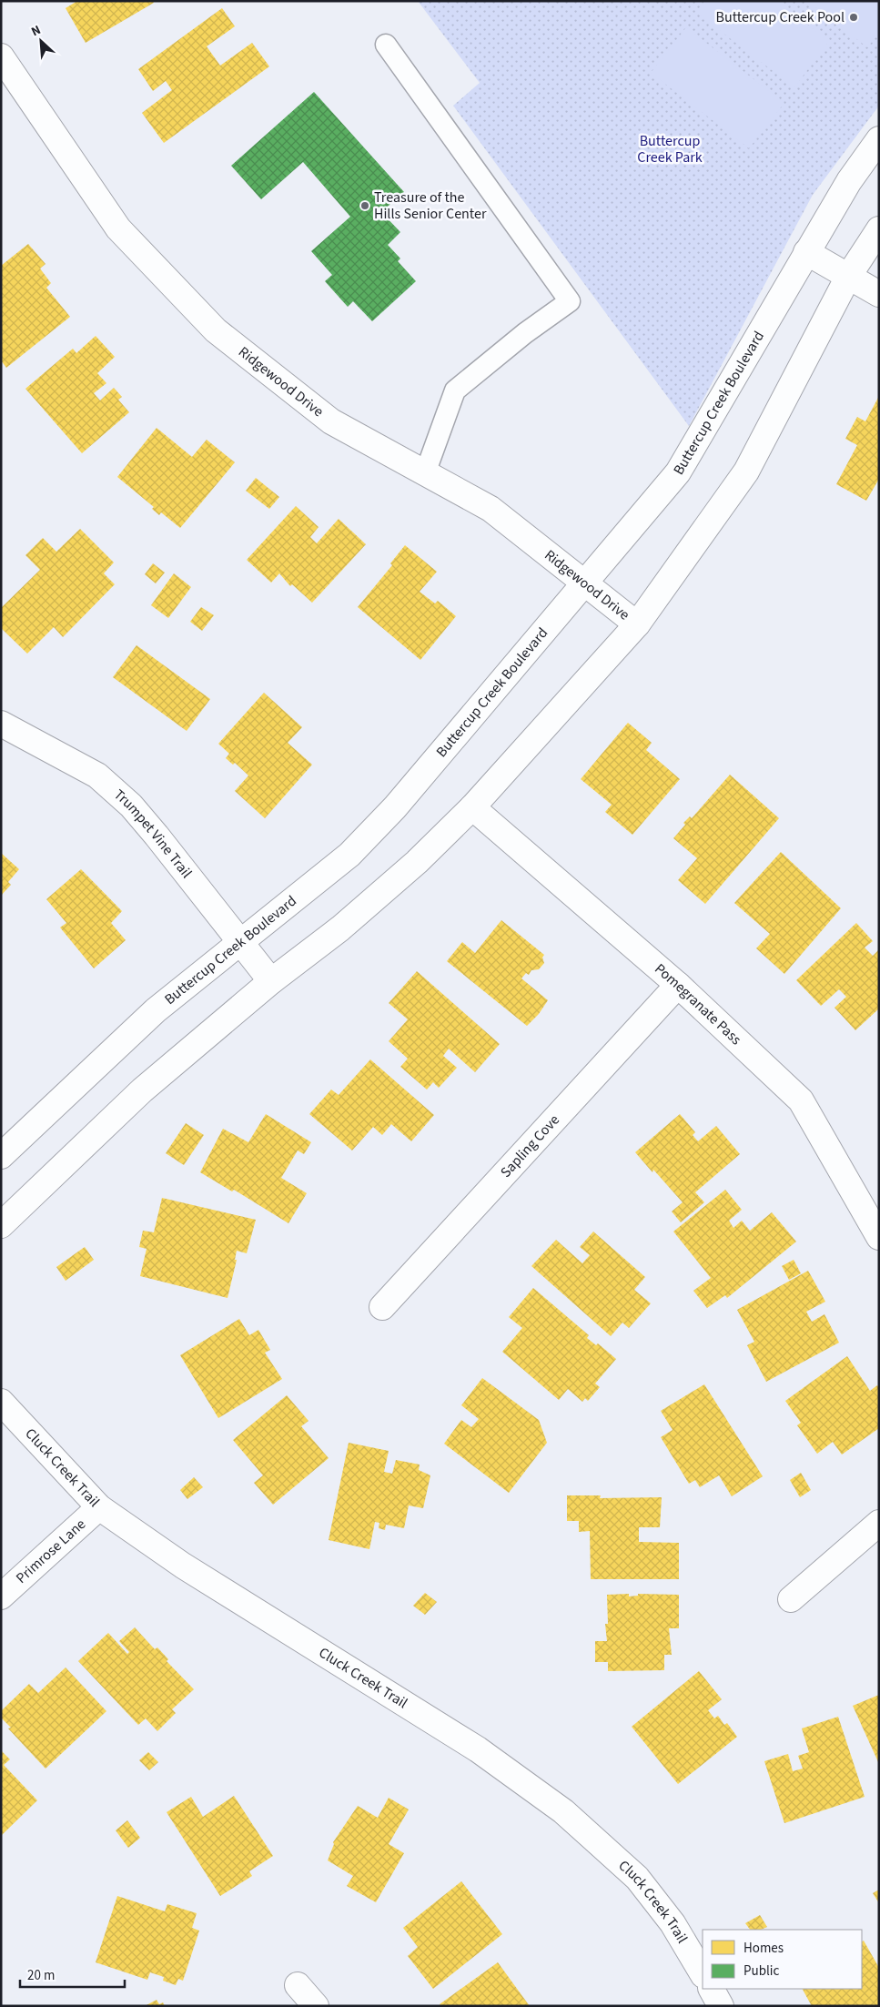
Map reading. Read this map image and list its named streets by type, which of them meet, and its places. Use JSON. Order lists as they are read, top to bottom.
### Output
{
  "streets": {
    "street": [
      "Ridgewood Drive",
      "Buttercup Creek Boulevard",
      "Trumpet Vine Trail",
      "Pomegranate Pass",
      "Sapling Cove",
      "Cluck Creek Trail",
      "Primrose Lane"
    ]
  },
  "crossings": [
    ["Ridgewood Drive", "Buttercup Creek Boulevard"],
    ["Buttercup Creek Boulevard", "Trumpet Vine Trail"],
    ["Pomegranate Pass", "Sapling Cove"],
    ["Cluck Creek Trail", "Primrose Lane"]
  ],
  "parks": ["Buttercup Creek Park"],
  "places": ["Buttercup Creek Pool", "Treasure of the Hills Senior Center"],
  "legend": ["Homes", "Public"],
  "scale_bar": "20 m",
  "north": "top left"
}
